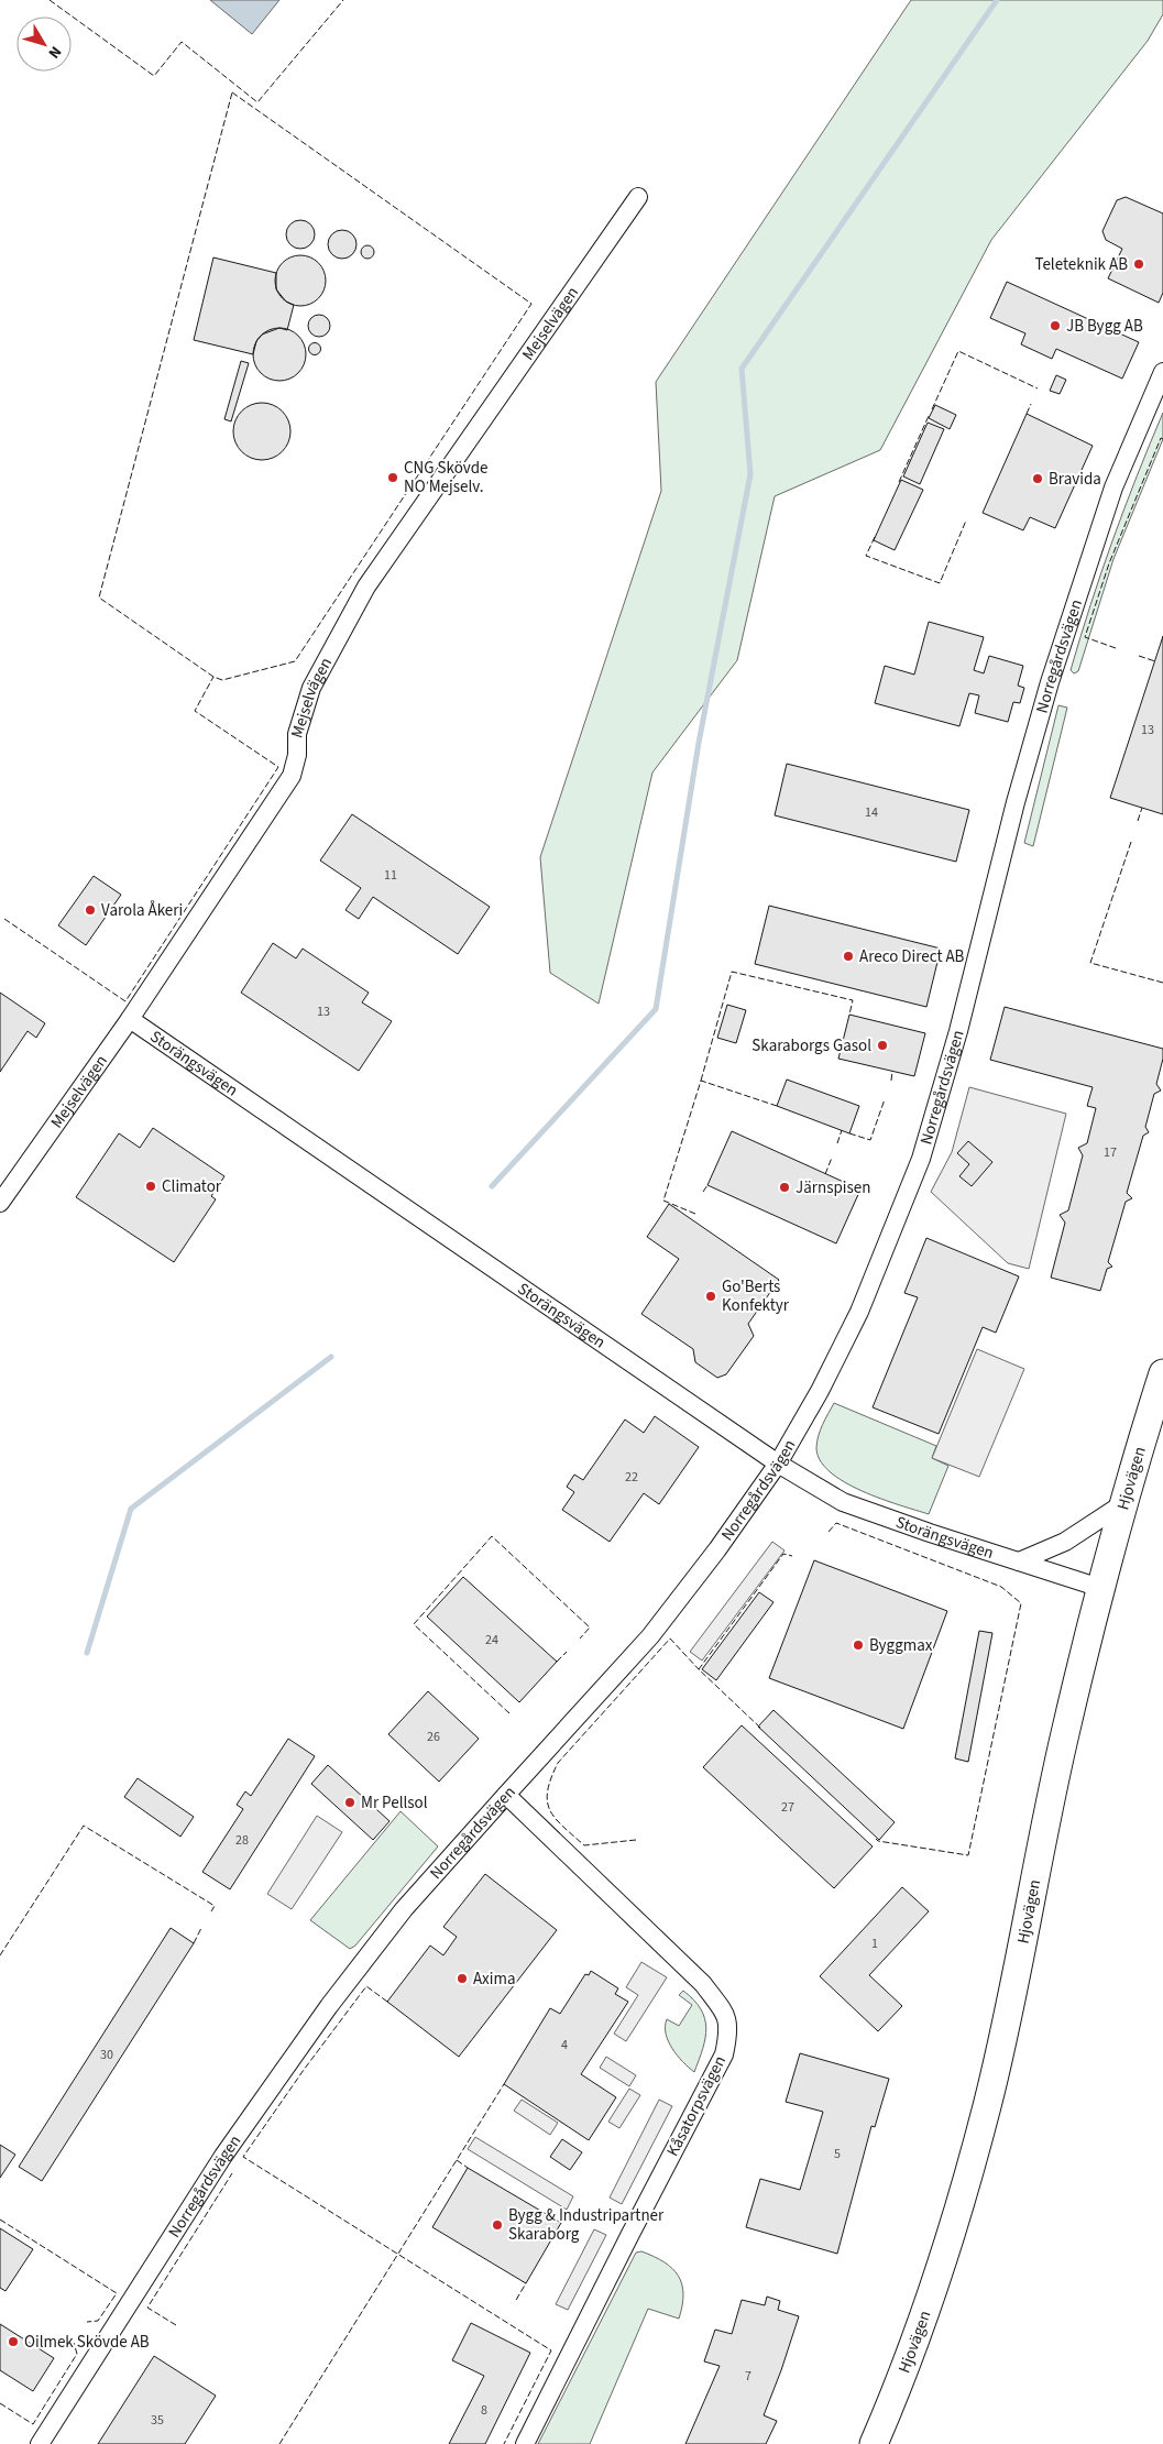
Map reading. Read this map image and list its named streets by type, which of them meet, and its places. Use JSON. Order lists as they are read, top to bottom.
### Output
{
  "streets": {
    "main road": ["Hjovägen"],
    "street": [
      "Mejselvägen",
      "Norregårdsvägen",
      "Storängsvägen",
      "Kåsatorpsvägen"
    ]
  },
  "crossings": [
    ["Mejselvägen", "Storängsvägen"],
    ["Norregårdsvägen", "Storängsvägen"],
    ["Norregårdsvägen", "Kåsatorpsvägen"],
    ["Storängsvägen", "Hjovägen"]
  ],
  "places": [
    "Teleteknik AB",
    "JB Bygg AB",
    "CNG Skövde NO Mejselv.",
    "Bravida",
    "Varola Åkeri",
    "Areco Direct AB",
    "Skaraborgs Gasol",
    "Climator",
    "Järnspisen",
    "Go'Berts Konfektyr",
    "Byggmax",
    "Mr Pellsol",
    "Axima",
    "Bygg & Industripartner Skaraborg",
    "Oilmek Skövde AB"
  ],
  "house_numbers": [
    "13",
    "14",
    "11",
    "13",
    "17",
    "22",
    "24",
    "26",
    "27",
    "28",
    "1",
    "4",
    "30",
    "5",
    "7",
    "8",
    "35"
  ],
  "north": "bottom right"
}
